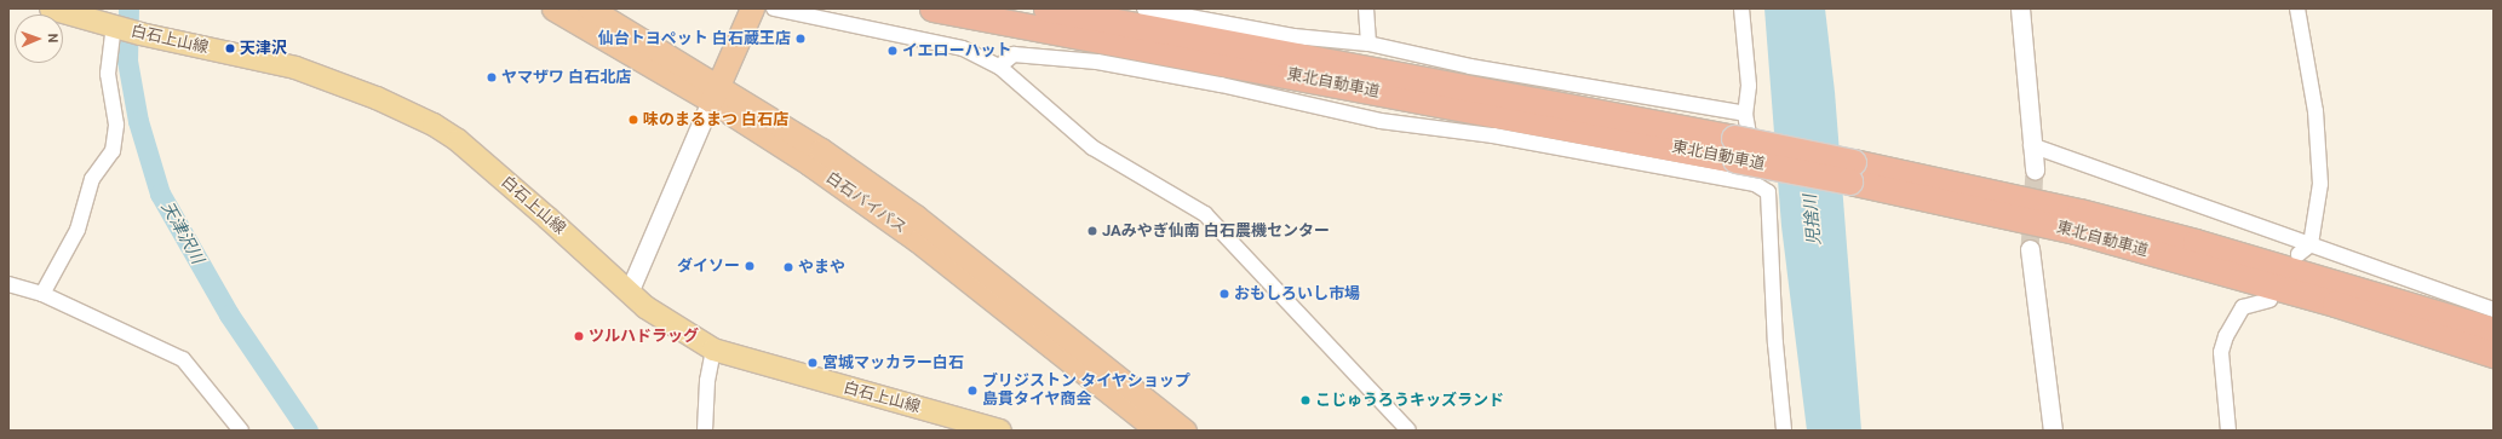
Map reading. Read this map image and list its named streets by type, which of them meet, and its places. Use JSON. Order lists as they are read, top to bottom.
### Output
{
  "streets": {
    "highway": ["東北自動車道", "白石バイパス"],
    "main road": ["白石上山線"]
  },
  "water": ["児捨川", "天津沢川"],
  "places": [
    "仙台トヨペット 白石蔵王店",
    "天津沢",
    "イエローハット",
    "ヤマザワ 白石北店",
    "味のまるまつ 白石店",
    "JAみやぎ仙南 白石農機センター",
    "ダイソー",
    "やまや",
    "おもしろいし市場",
    "ツルハドラッグ",
    "宮城マッカラー白石",
    "ブリジストン タイヤショップ 島貫タイヤ商会",
    "こじゅうろうキッズランド"
  ],
  "north": "right"
}
